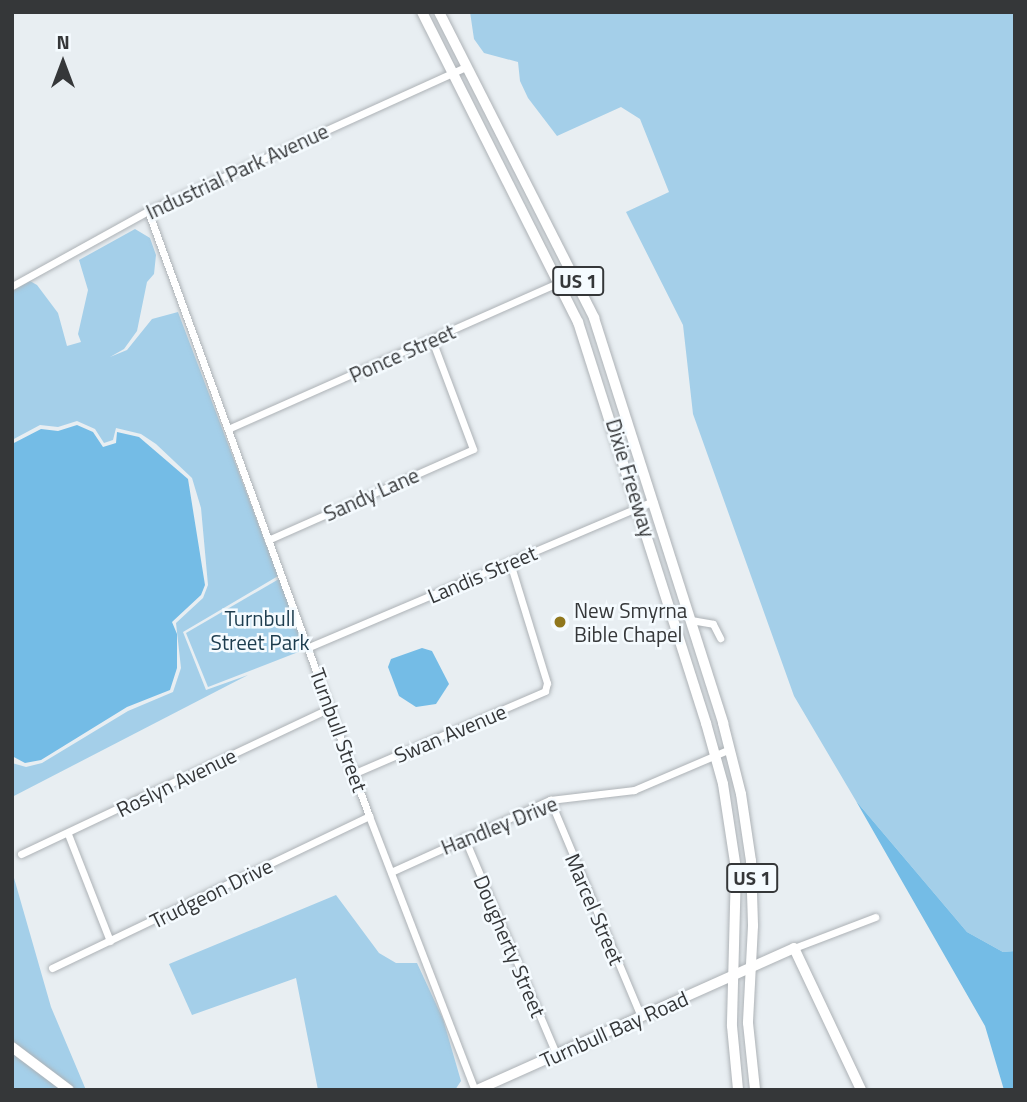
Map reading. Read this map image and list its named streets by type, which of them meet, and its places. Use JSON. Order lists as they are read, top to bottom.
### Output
{
  "streets": {
    "main road": ["US 1", "Dixie Freeway"],
    "street": [
      "Industrial Park Avenue",
      "Ponce Street",
      "Sandy Lane",
      "Landis Street",
      "Turnbull Street",
      "Swan Avenue",
      "Roslyn Avenue",
      "Handley Drive",
      "Trudgeon Drive",
      "Marcel Street",
      "Dougherty Street",
      "Turnbull Bay Road"
    ]
  },
  "crossings": [
    ["Industrial Park Avenue", "Dixie Freeway"],
    ["Industrial Park Avenue", "Turnbull Street"],
    ["US 1", "Dixie Freeway"],
    ["US 1", "Turnbull Bay Road"],
    ["Ponce Street", "Dixie Freeway"],
    ["Ponce Street", "Sandy Lane"],
    ["Ponce Street", "Turnbull Street"],
    ["Dixie Freeway", "Landis Street"],
    ["Dixie Freeway", "Handley Drive"],
    ["Dixie Freeway", "Turnbull Bay Road"],
    ["Sandy Lane", "Turnbull Street"],
    ["Landis Street", "Turnbull Street"],
    ["Landis Street", "Swan Avenue"],
    ["Turnbull Street", "Swan Avenue"],
    ["Turnbull Street", "Roslyn Avenue"],
    ["Turnbull Street", "Handley Drive"],
    ["Turnbull Street", "Trudgeon Drive"],
    ["Turnbull Street", "Turnbull Bay Road"],
    ["Handley Drive", "Marcel Street"],
    ["Handley Drive", "Dougherty Street"],
    ["Marcel Street", "Turnbull Bay Road"],
    ["Dougherty Street", "Turnbull Bay Road"]
  ],
  "parks": ["Turnbull Street Park"],
  "places": ["New Smyrna Bible Chapel"],
  "north": "top"
}
